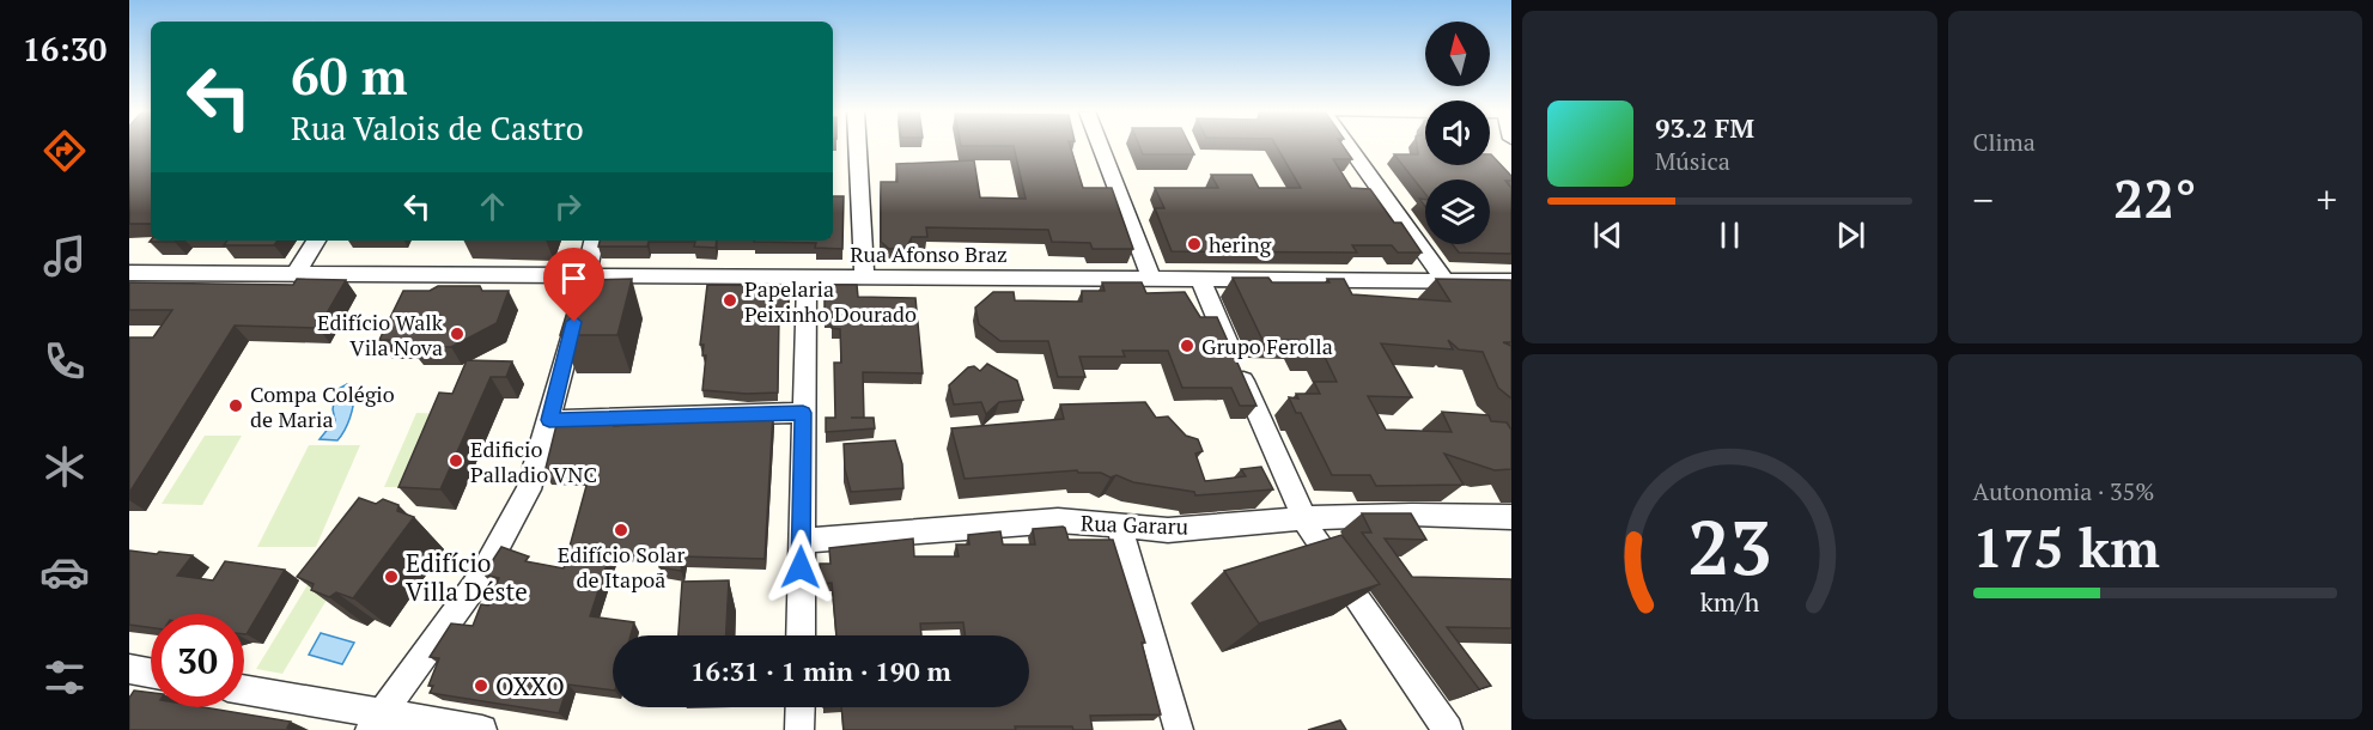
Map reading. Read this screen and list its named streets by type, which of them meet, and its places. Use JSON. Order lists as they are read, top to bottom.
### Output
{
  "streets": {
    "street": ["Rua Afonso Braz", "Rua Gararu"]
  },
  "places": [
    "hering",
    "Papelaria Peixinho Dourado",
    "Edifício Walk Vila Nova",
    "Grupo Ferolla",
    "Compa Colégio de Maria",
    "Edificio Palladio VNC",
    "Edifício Solar de Itapoã",
    "Edifício Villa Déste",
    "OXXO"
  ],
  "north": "top",
  "page": {
    "tabs": "16:30",
    "tile": [
      "Clima",
      ["Autonomia · 35%", "175 km"]
    ],
    "turn": ["60 m", "Rua Valois de Castro"],
    "song": ["93.2 FM", "Música"],
    "heat": ["−", "22°", "+"],
    "limit": "30",
    "trip": "16:31 · 1 min · 190 m",
    "gauge": ["23", "km/h"]
  }
}
